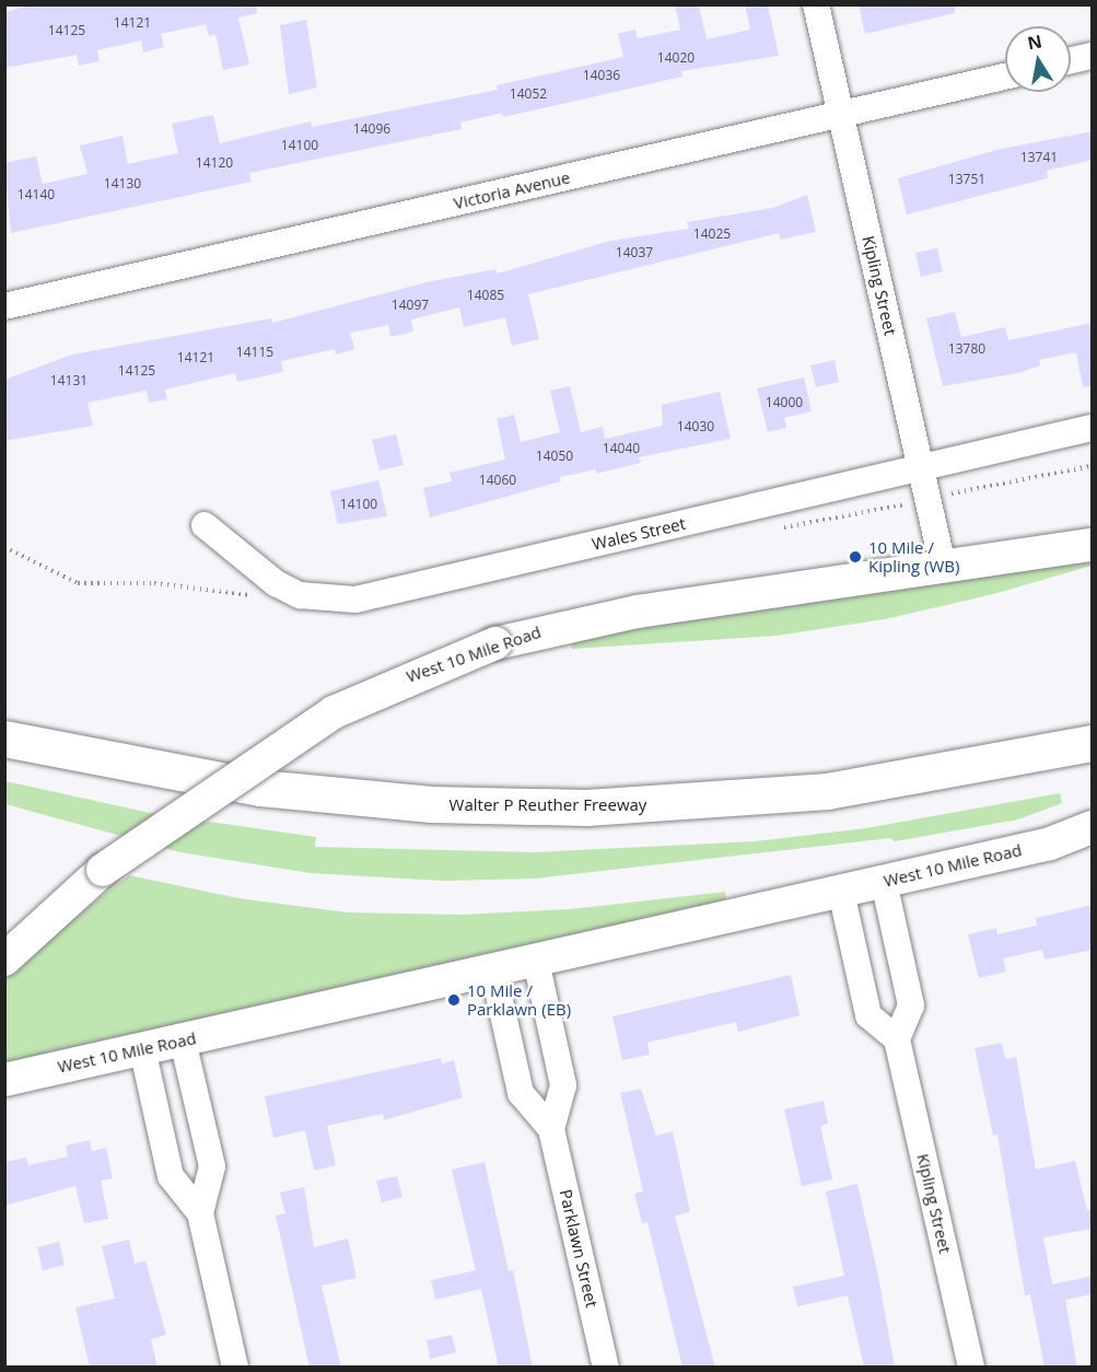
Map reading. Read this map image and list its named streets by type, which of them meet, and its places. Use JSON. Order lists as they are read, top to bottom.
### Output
{
  "streets": {
    "highway": ["Walter P Reuther Freeway"],
    "main road": ["West 10 Mile Road"],
    "street": [
      "Victoria Avenue",
      "Kipling Street",
      "Wales Street",
      "Parklawn Street"
    ]
  },
  "crossings": [
    ["Victoria Avenue", "Kipling Street"],
    ["Kipling Street", "Wales Street"],
    ["Kipling Street", "West 10 Mile Road"],
    ["West 10 Mile Road", "Parklawn Street"]
  ],
  "places": ["10 Mile / Kipling (WB)", "10 Mile / Parklawn (EB)"],
  "house_numbers": [
    "14121",
    "14125",
    "14020",
    "14036",
    "14052",
    "14096",
    "14100",
    "13741",
    "14120",
    "13751",
    "14130",
    "14140",
    "14025",
    "14037",
    "14085",
    "14097",
    "13780",
    "14115",
    "14121",
    "14125",
    "14131",
    "14000",
    "14030",
    "14040",
    "14050",
    "14060",
    "14100"
  ],
  "north": "top"
}
